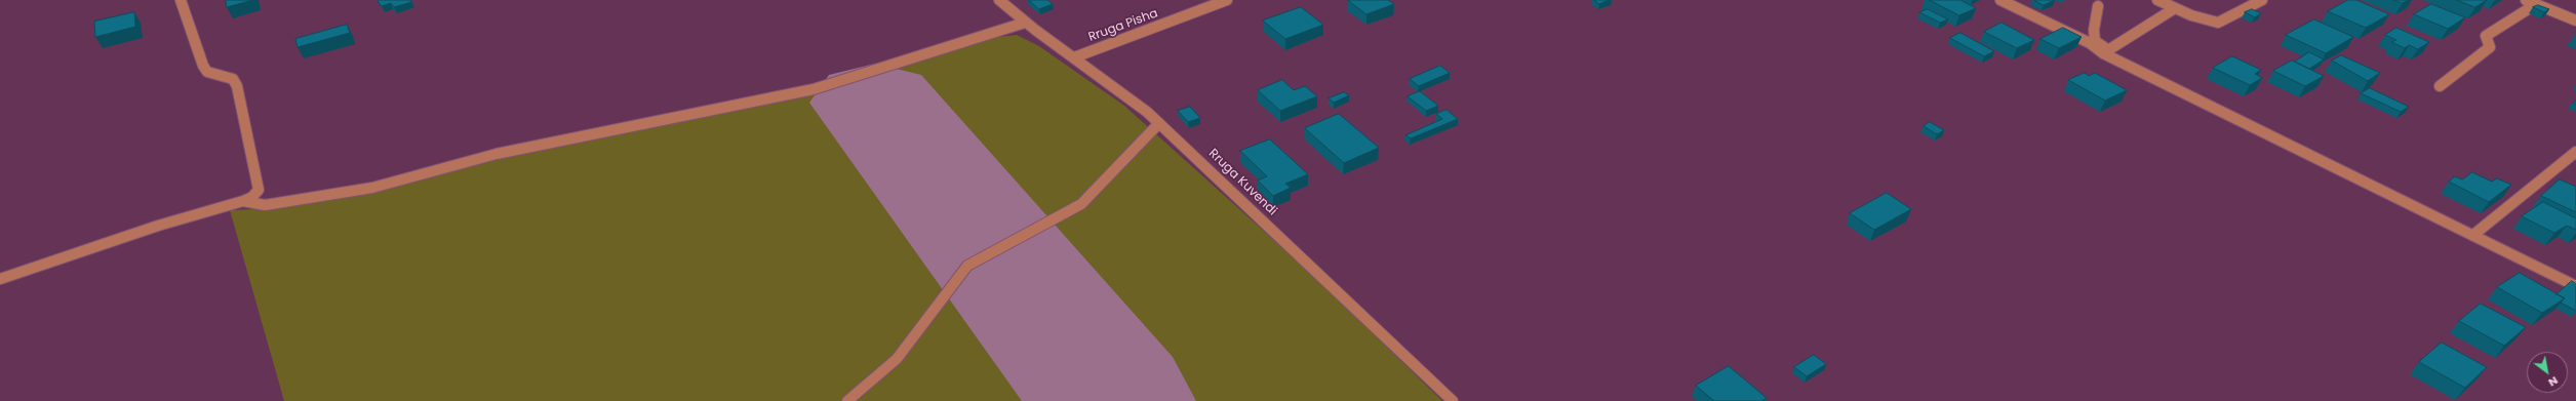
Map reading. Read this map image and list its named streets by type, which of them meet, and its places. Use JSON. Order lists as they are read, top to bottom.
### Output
{
  "streets": {
    "street": ["Rruga Pisha", "Rruga Kuvendi"]
  },
  "crossings": [
    ["Rruga Pisha", "Rruga Kuvendi"]
  ],
  "north": "bottom right"
}
